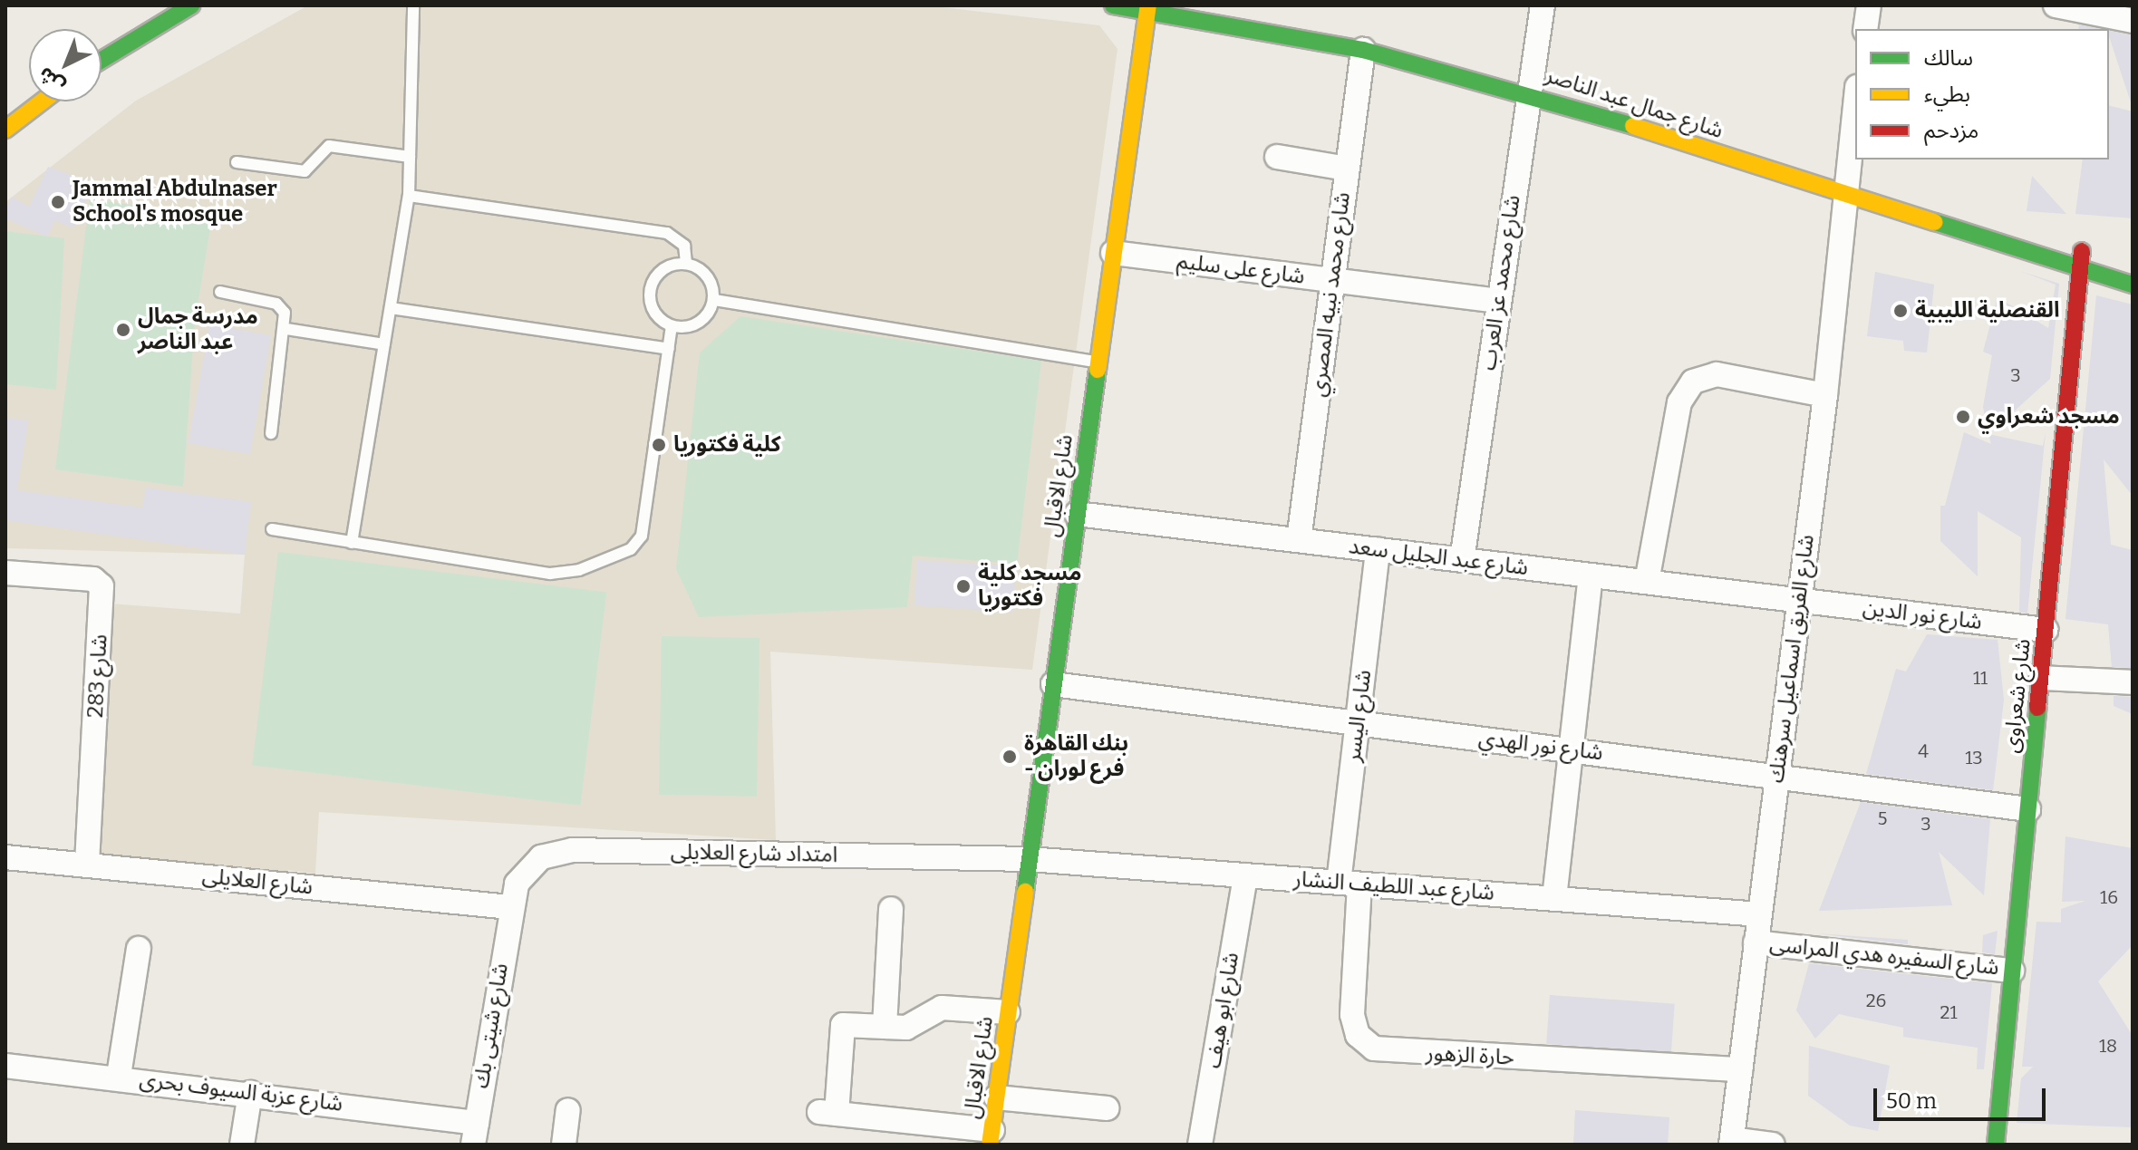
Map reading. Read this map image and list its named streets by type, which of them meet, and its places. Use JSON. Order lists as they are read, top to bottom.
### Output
{
  "streets": {
    "street": [
      "شارع جمال عبد الناصر",
      "شارع على سليم",
      "شارع محمد عز العرب",
      "شارع محمد نبيه المصري",
      "شارع الاقبال",
      "شارع عبد الجليل سعد",
      "شارع نور الدين",
      "شارع الفريق اسماعيل سرهنك",
      "شارع 283",
      "شارع شعراوى",
      "شارع اليسر",
      "شارع نور الهدي",
      "امتداد شارع العلايلى",
      "شارع العلايلى",
      "شارع عبد اللطيف النشار",
      "شارع السفيره هدي المراسى",
      "شارع ابو هيف",
      "شارع شيتى بك",
      "حارة الزهور",
      "شارع عزبة السيوف بحرى"
    ]
  },
  "crossings": [
    ["شارع جمال عبد الناصر", "شارع محمد عز العرب"],
    ["شارع جمال عبد الناصر", "شارع محمد نبيه المصري"],
    ["شارع جمال عبد الناصر", "شارع الاقبال"],
    ["شارع جمال عبد الناصر", "شارع الفريق اسماعيل سرهنك"],
    ["شارع جمال عبد الناصر", "شارع شعراوى"],
    ["شارع على سليم", "شارع محمد عز العرب"],
    ["شارع على سليم", "شارع محمد نبيه المصري"],
    ["شارع على سليم", "شارع الاقبال"],
    ["شارع محمد عز العرب", "شارع عبد الجليل سعد"],
    ["شارع محمد نبيه المصري", "شارع عبد الجليل سعد"],
    ["شارع الاقبال", "شارع عبد الجليل سعد"],
    ["شارع الاقبال", "شارع نور الهدي"],
    ["شارع الاقبال", "امتداد شارع العلايلى"],
    ["شارع الاقبال", "شارع عبد اللطيف النشار"],
    ["شارع عبد الجليل سعد", "شارع نور الدين"],
    ["شارع عبد الجليل سعد", "شارع الفريق اسماعيل سرهنك"],
    ["شارع عبد الجليل سعد", "شارع اليسر"],
    ["شارع نور الدين", "شارع الفريق اسماعيل سرهنك"],
    ["شارع نور الدين", "شارع شعراوى"],
    ["شارع الفريق اسماعيل سرهنك", "شارع نور الهدي"],
    ["شارع الفريق اسماعيل سرهنك", "شارع عبد اللطيف النشار"],
    ["شارع الفريق اسماعيل سرهنك", "شارع السفيره هدي المراسى"],
    ["شارع الفريق اسماعيل سرهنك", "حارة الزهور"],
    ["شارع 283", "شارع العلايلى"],
    ["شارع شعراوى", "شارع نور الهدي"],
    ["شارع شعراوى", "شارع السفيره هدي المراسى"],
    ["شارع اليسر", "شارع نور الهدي"],
    ["شارع اليسر", "شارع عبد اللطيف النشار"],
    ["شارع اليسر", "حارة الزهور"],
    ["امتداد شارع العلايلى", "شارع العلايلى"],
    ["امتداد شارع العلايلى", "شارع عبد اللطيف النشار"],
    ["امتداد شارع العلايلى", "شارع شيتى بك"],
    ["شارع العلايلى", "شارع شيتى بك"],
    ["شارع عبد اللطيف النشار", "شارع ابو هيف"],
    ["شارع عبد اللطيف النشار", "حارة الزهور"],
    ["شارع شيتى بك", "شارع عزبة السيوف بحرى"]
  ],
  "places": [
    "Jammal Abdulnaser School's mosque",
    "القنصلية الليبية",
    "مدرسة جمال عبد الناصر",
    "مسجد شعراوي",
    "كلية فكتوريا",
    "مسجد كلية فكتوريا",
    "بنك القاهرة - فرع لوران"
  ],
  "house_numbers": [
    "3",
    "11",
    "4",
    "13",
    "5",
    "3",
    "16",
    "26",
    "21",
    "18"
  ],
  "legend": ["سالك", "بطيء", "مزدحم"],
  "scale_bar": "50 m",
  "north": "bottom left"
}
